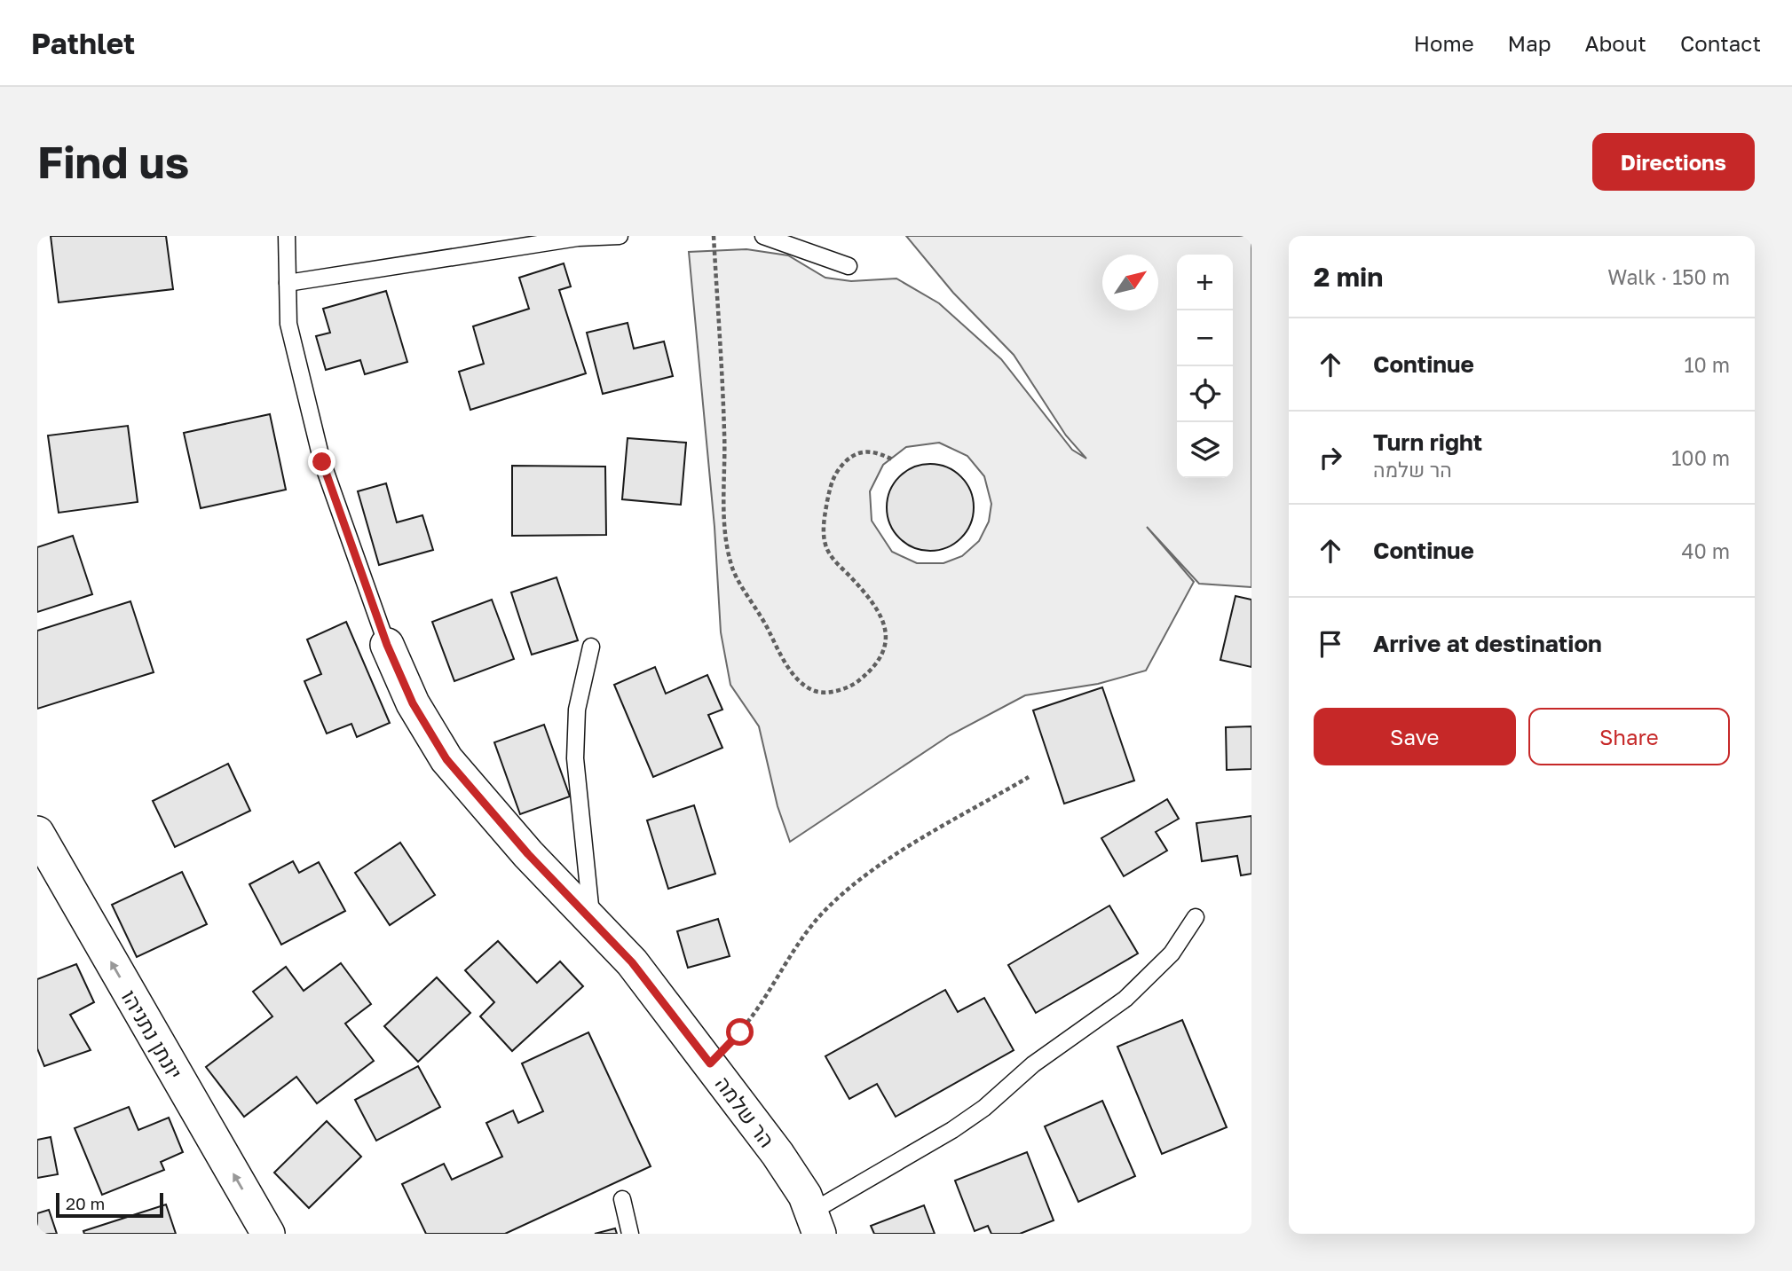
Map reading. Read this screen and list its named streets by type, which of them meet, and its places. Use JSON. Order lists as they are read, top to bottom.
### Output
{
  "streets": {
    "street": ["יונתן נתניהו", "הר שלמה"]
  },
  "one_way": ["יונתן נתניהו"],
  "scale_bar": "20 m",
  "north": "top right",
  "page": {
    "header": "Pathlet",
    "nav": [
      "Home",
      "Map",
      "About",
      "Contact"
    ],
    "buttons": [
      "Directions",
      ["Save", "Share"]
    ],
    "title": "Find us",
    "heading": ["2 min", "Walk · 150 m"],
    "map_buttons": ["+", "−"],
    "list": [
      ["Continue", "10 m"],
      ["Turn right", "הר שלמה", "100 m"],
      ["Continue", "40 m"],
      "Arrive at destination"
    ],
    "scale": "20 m"
  }
}
